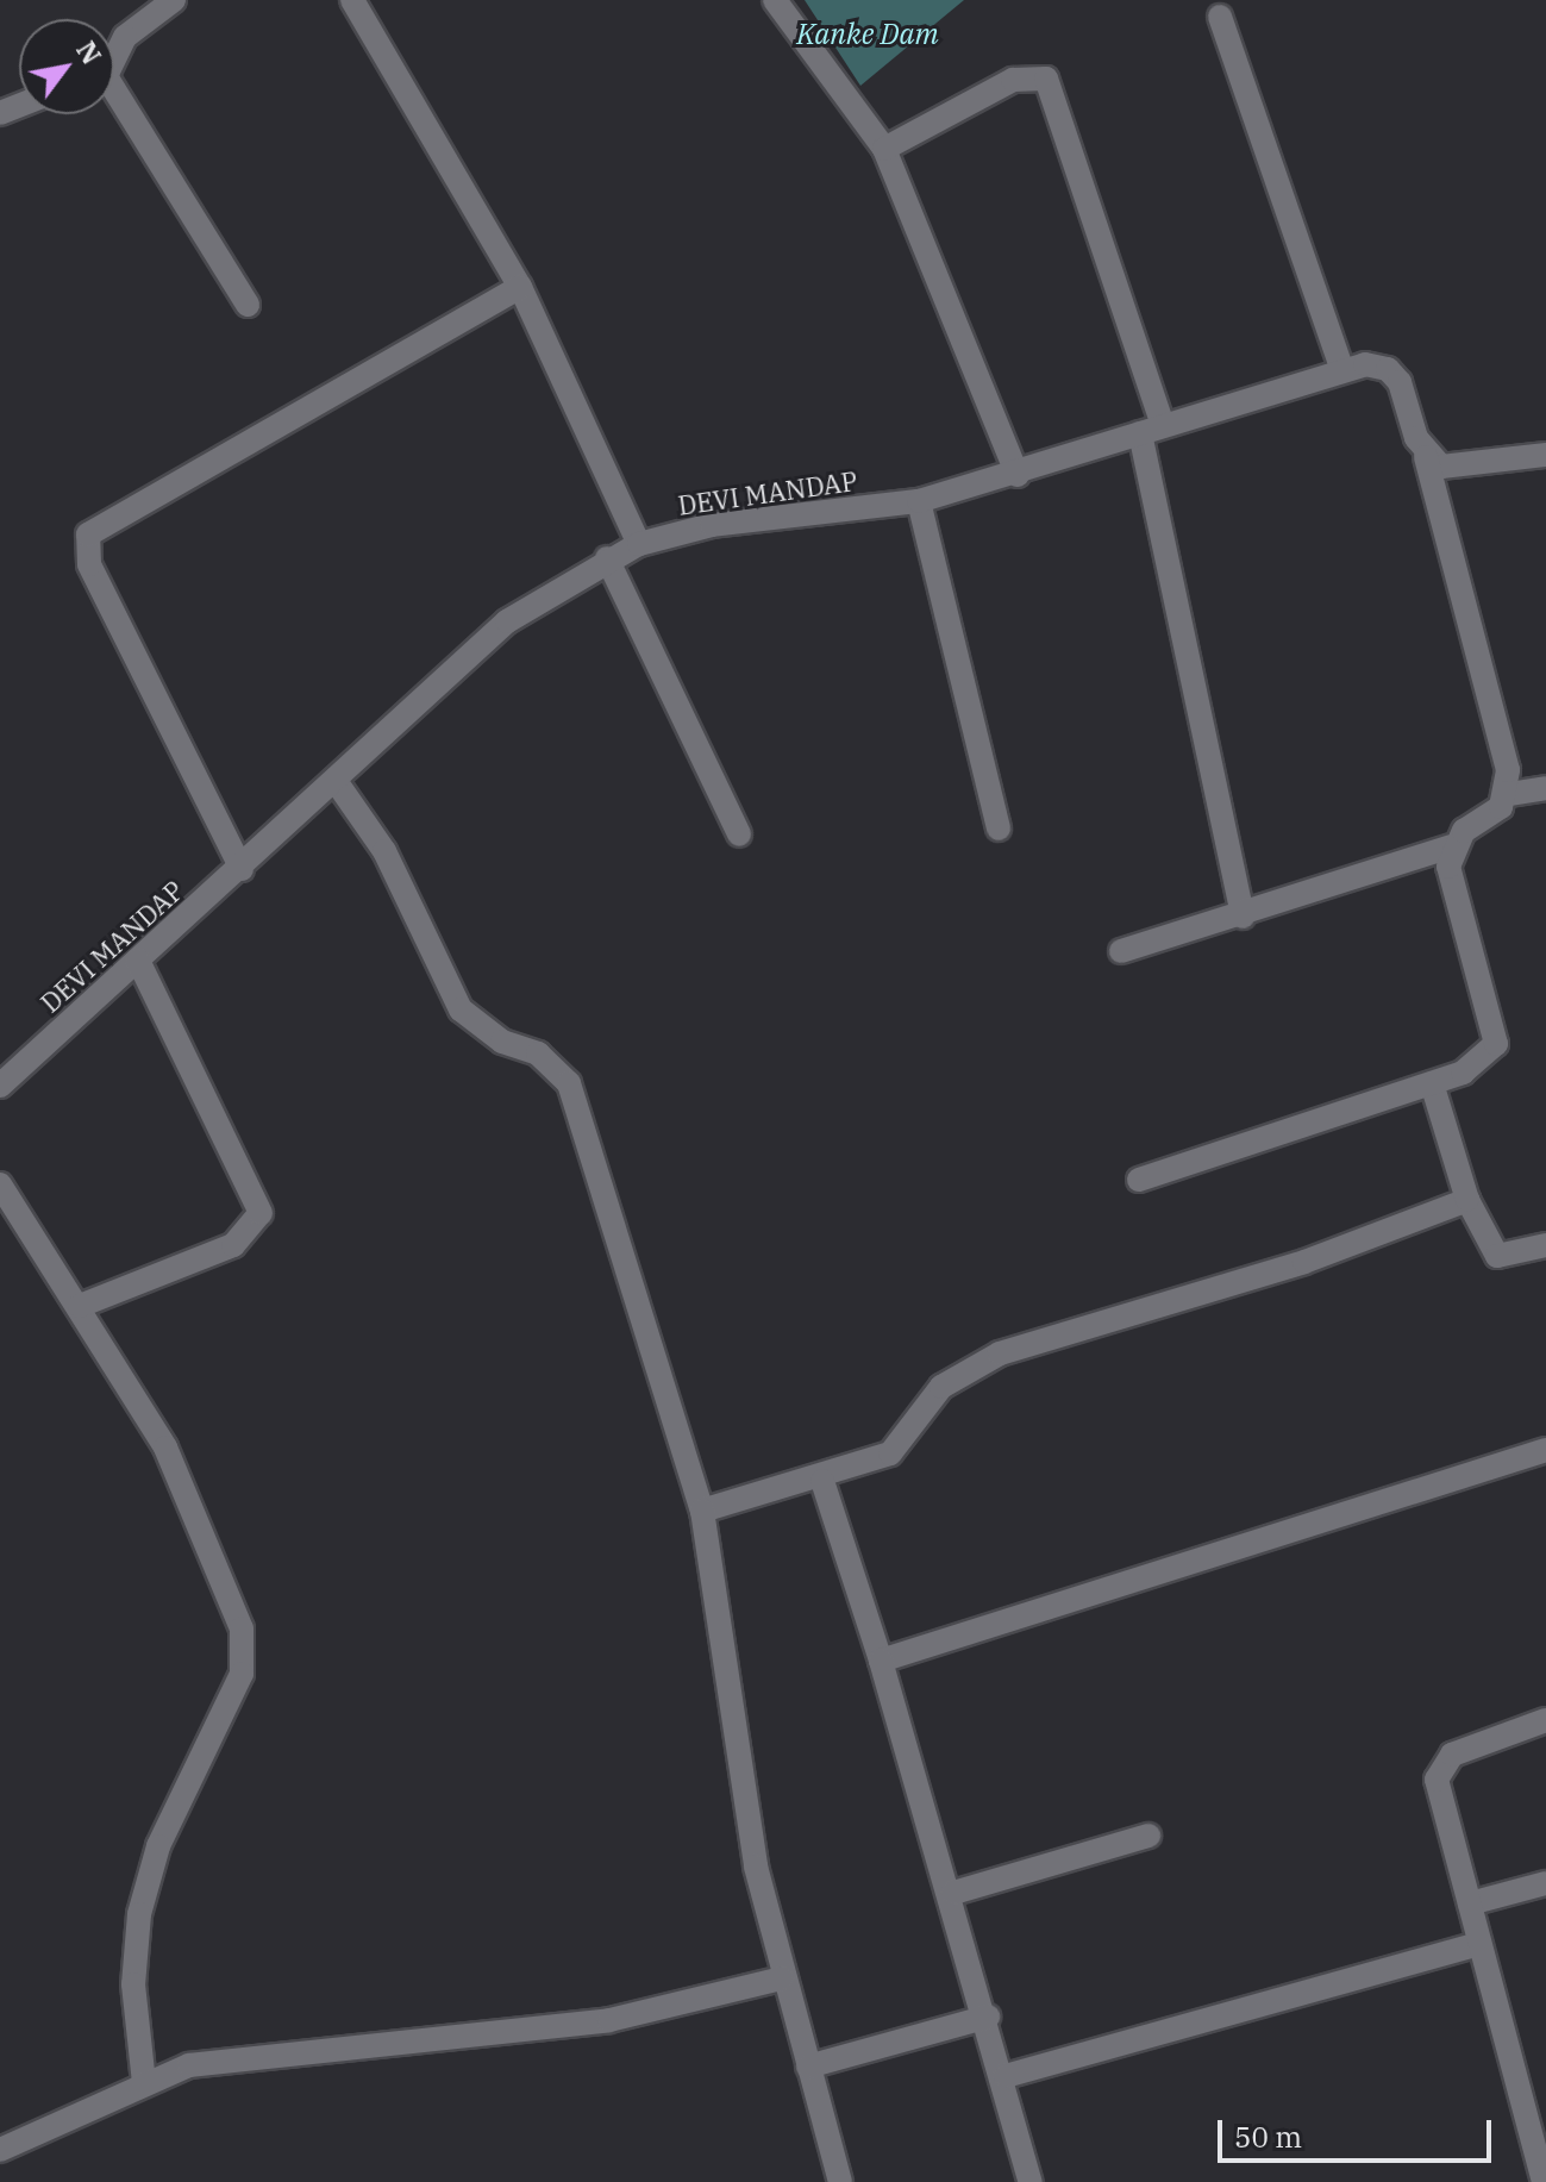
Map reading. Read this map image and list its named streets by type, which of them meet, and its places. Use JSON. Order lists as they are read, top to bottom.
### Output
{
  "streets": {
    "street": ["DEVI MANDAP"]
  },
  "water": ["Kanke Dam"],
  "scale_bar": "50 m",
  "north": "top right"
}
